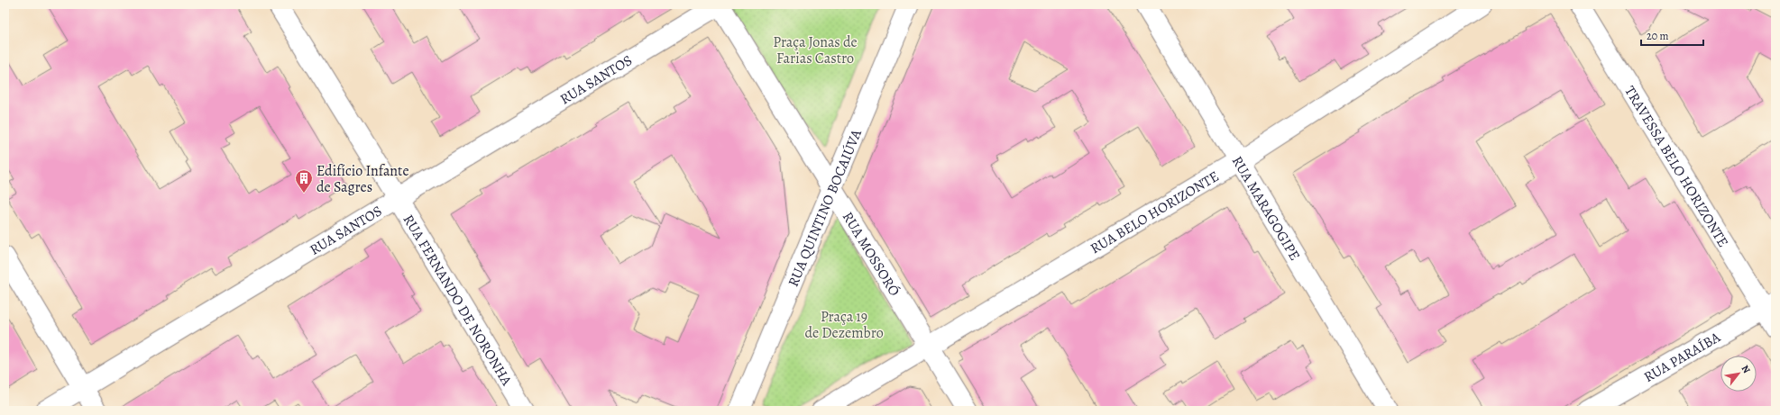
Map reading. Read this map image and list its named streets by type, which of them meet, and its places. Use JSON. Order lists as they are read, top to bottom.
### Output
{
  "streets": {
    "street": [
      "RUA SANTOS",
      "TRAVESSA BELO HORIZONTE",
      "RUA QUINTINO BOCAIÚVA",
      "RUA MARAGOGIPE",
      "RUA BELO HORIZONTE",
      "RUA MOSSORÓ",
      "RUA FERNANDO DE NORONHA",
      "RUA PARAÍBA"
    ]
  },
  "crossings": [
    ["RUA SANTOS", "RUA MOSSORÓ"],
    ["RUA SANTOS", "RUA FERNANDO DE NORONHA"],
    ["TRAVESSA BELO HORIZONTE", "RUA PARAÍBA"],
    ["RUA QUINTINO BOCAIÚVA", "RUA MOSSORÓ"],
    ["RUA MARAGOGIPE", "RUA BELO HORIZONTE"],
    ["RUA BELO HORIZONTE", "RUA MOSSORÓ"]
  ],
  "parks": ["Praça Jonas de Farias Castro", "Praça 19 de Dezembro"],
  "places": {
    "building": ["Edifício Infante de Sagres"]
  },
  "scale_bar": "20 m",
  "north": "top right"
}
